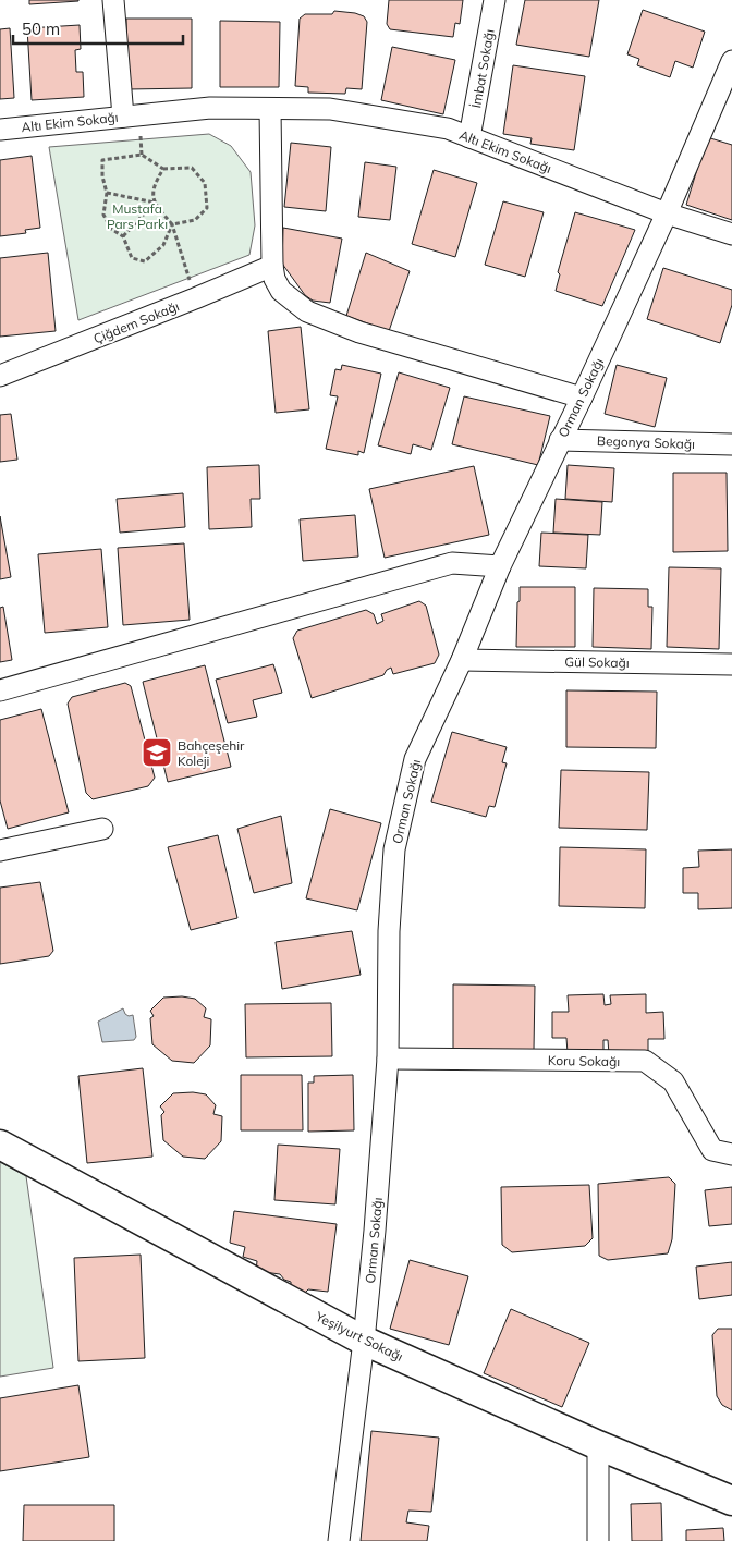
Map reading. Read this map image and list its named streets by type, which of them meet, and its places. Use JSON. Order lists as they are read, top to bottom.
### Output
{
  "streets": {
    "main road": ["Yeşilyurt Sokağı"],
    "street": [
      "İmbat Sokağı",
      "Altı Ekim Sokağı",
      "Çiğdem Sokağı",
      "Orman Sokağı",
      "Begonya Sokağı",
      "Gül Sokağı",
      "Koru Sokağı"
    ]
  },
  "crossings": [
    ["İmbat Sokağı", "Altı Ekim Sokağı"],
    ["Altı Ekim Sokağı", "Orman Sokağı"],
    ["Orman Sokağı", "Begonya Sokağı"],
    ["Orman Sokağı", "Gül Sokağı"],
    ["Orman Sokağı", "Koru Sokağı"],
    ["Orman Sokağı", "Yeşilyurt Sokağı"]
  ],
  "parks": ["Mustafa Pars Parkı"],
  "places": {
    "school or university": ["Bahçeşehir Koleji"]
  },
  "scale_bar": "50 m"
}
